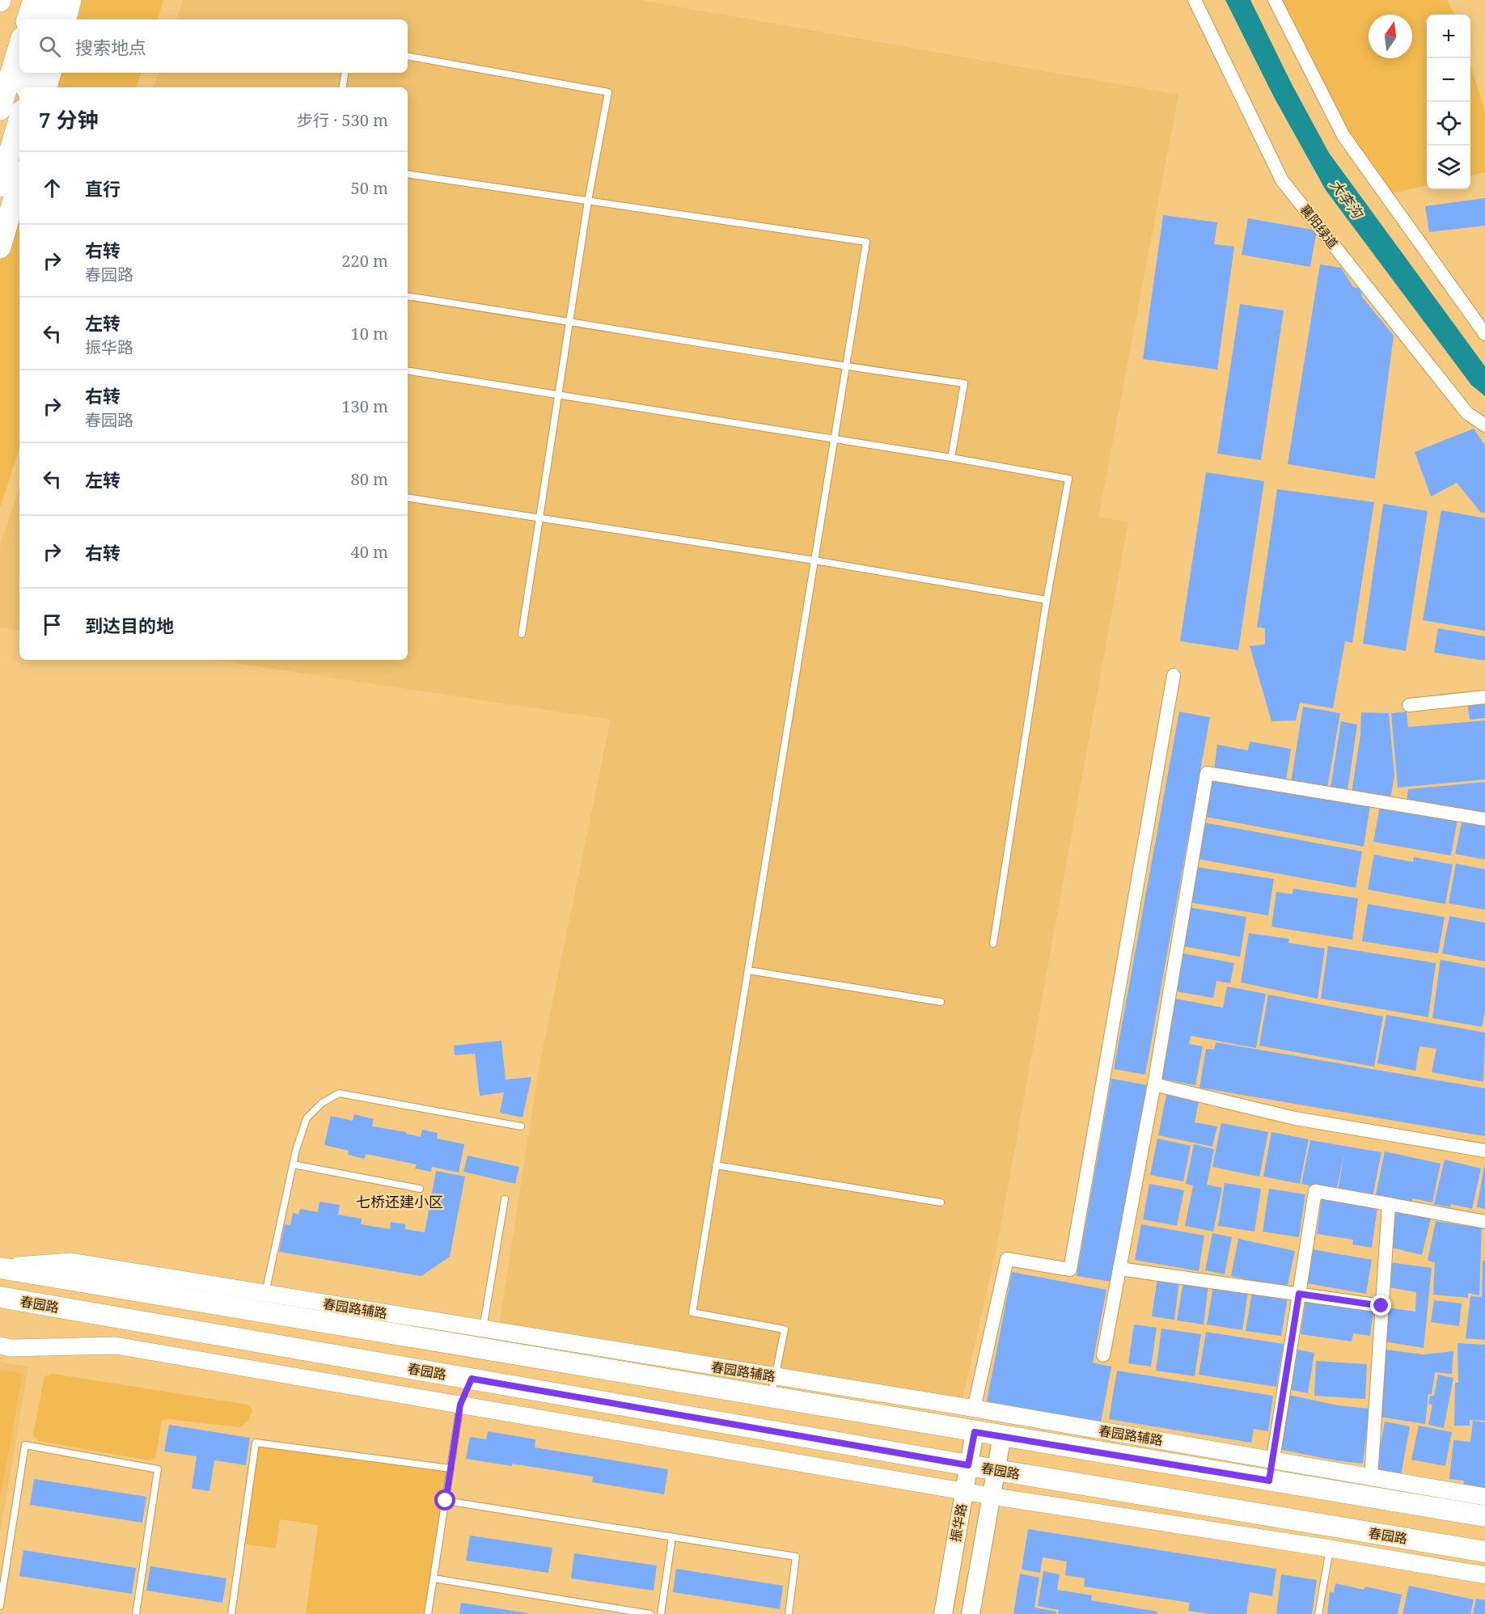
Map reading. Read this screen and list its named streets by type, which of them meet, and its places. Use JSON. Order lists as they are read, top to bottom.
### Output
{
  "streets": {
    "main road": ["春园路", "振华路"],
    "street": ["襄阳绿道", "春园路辅路"]
  },
  "crossings": [
    ["春园路", "振华路"]
  ],
  "districts": ["七桥还建小区"],
  "water": ["大李沟"],
  "north": "top",
  "page": {
    "map_buttons": ["+", "−"],
    "search": "搜索地点",
    "heading": ["7 分钟", "步行 · 530 m"],
    "list": [
      ["直行", "50 m"],
      ["右转", "春园路", "220 m"],
      ["左转", "振华路", "10 m"],
      ["右转", "春园路", "130 m"],
      ["左转", "80 m"],
      ["右转", "40 m"],
      "到达目的地"
    ]
  }
}
